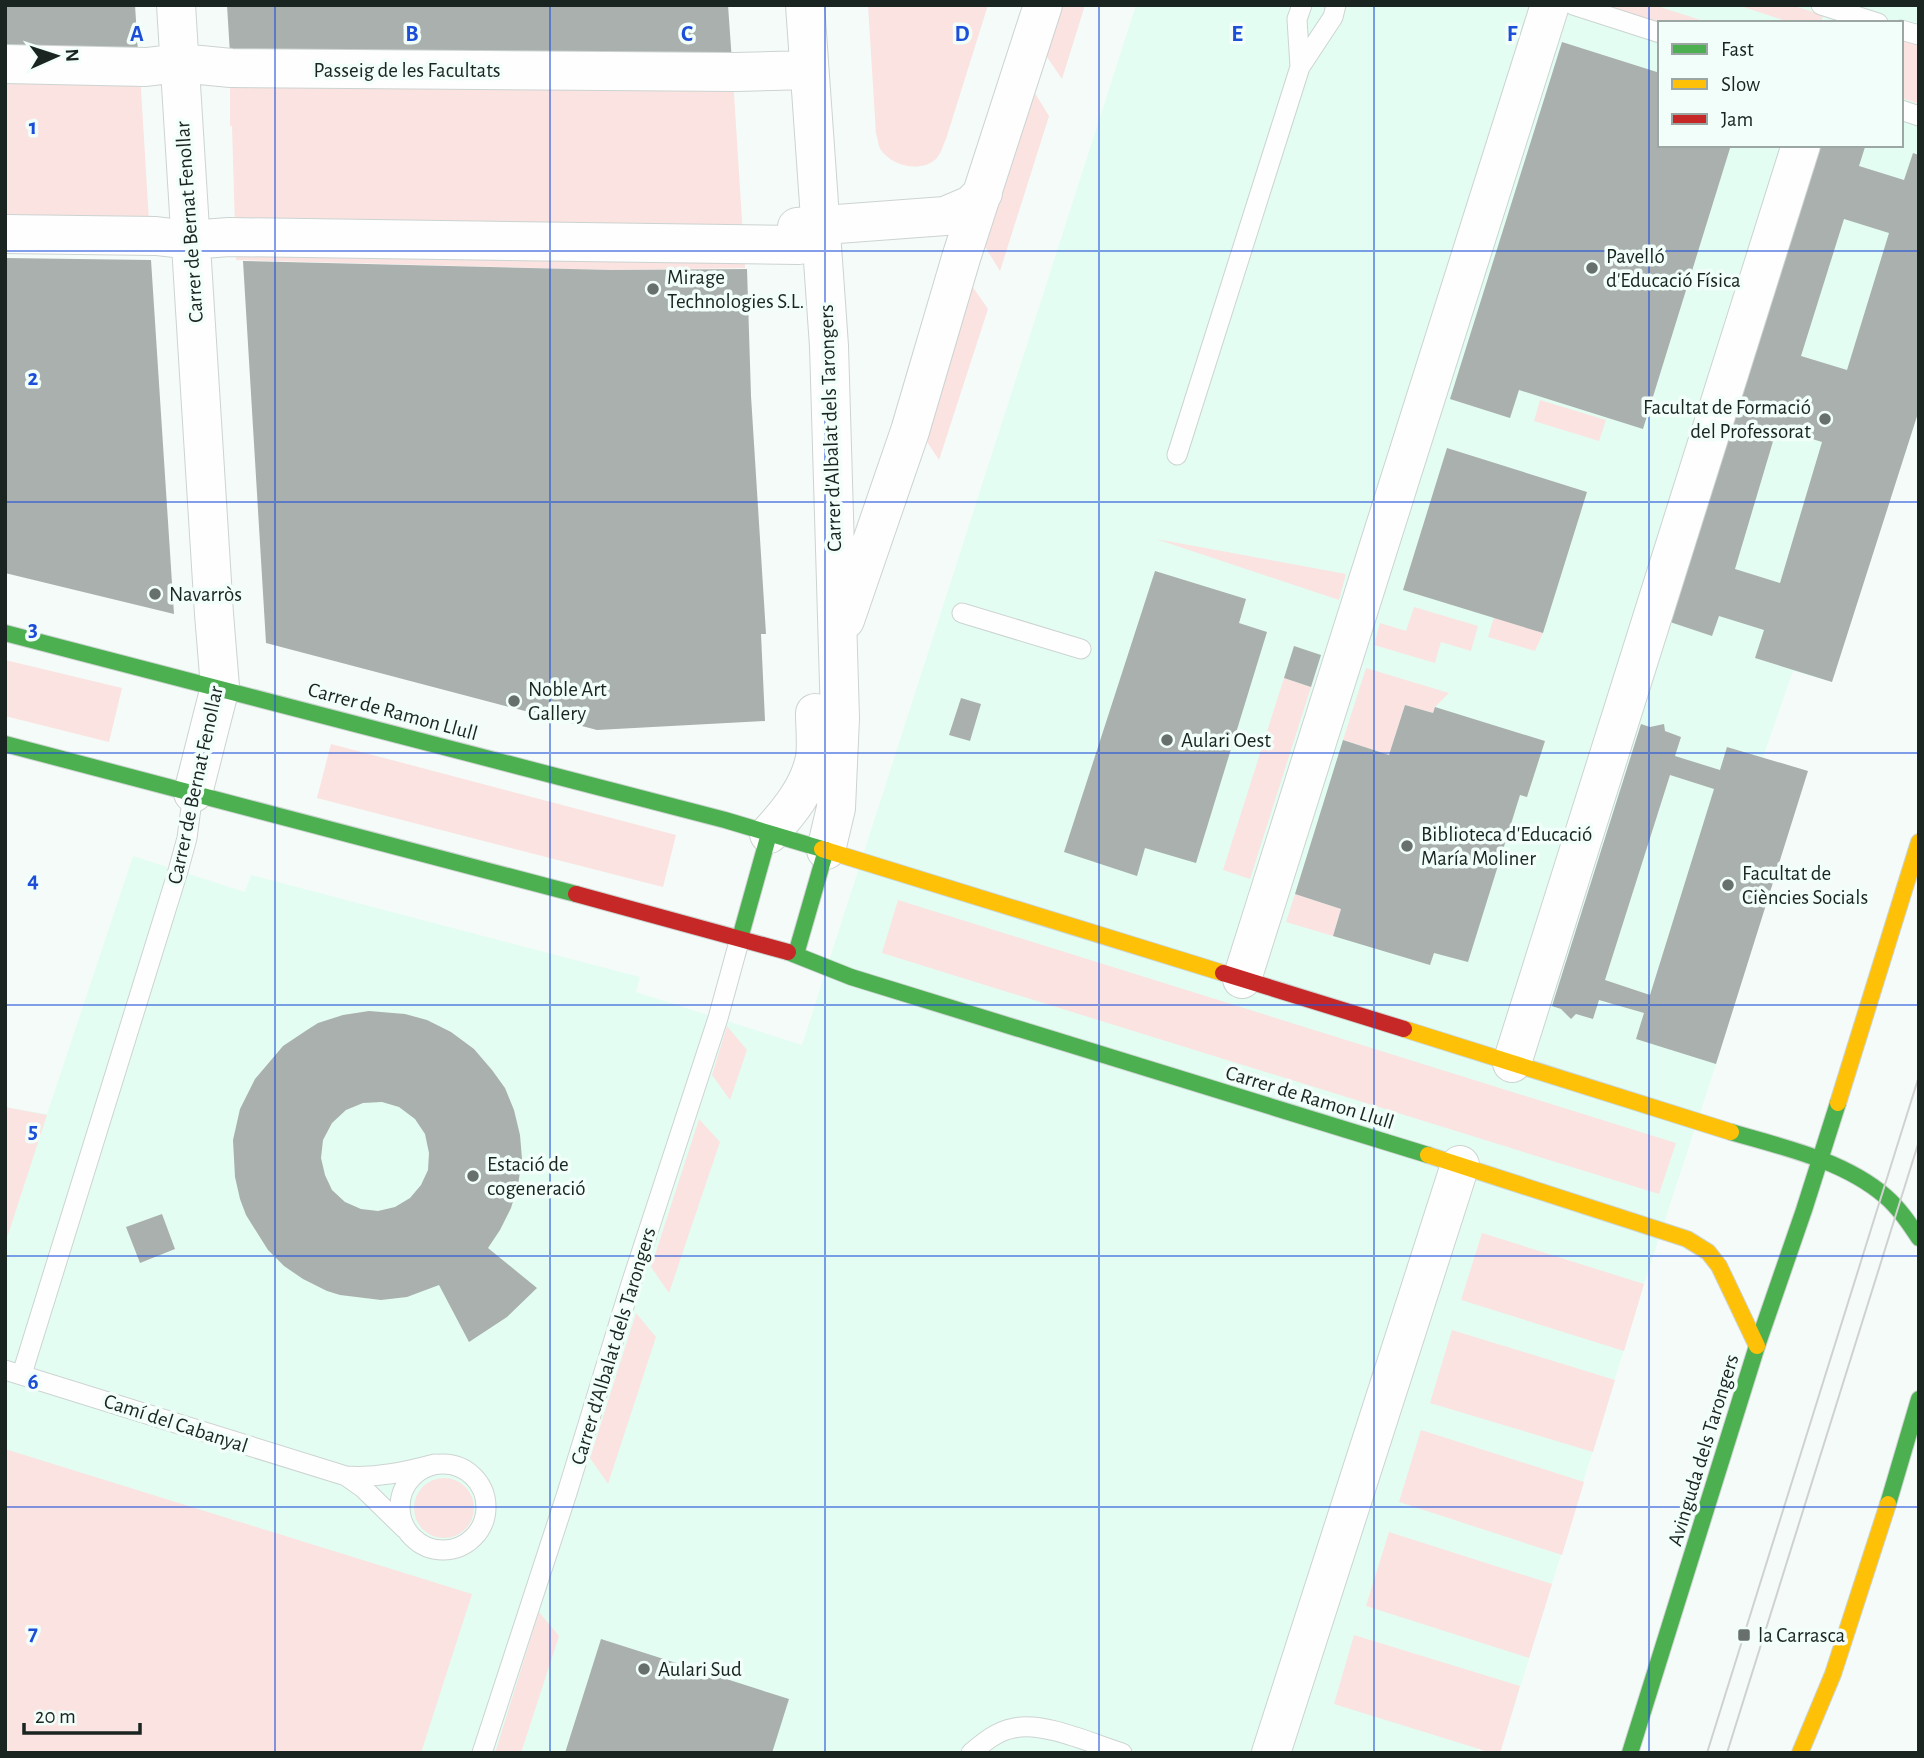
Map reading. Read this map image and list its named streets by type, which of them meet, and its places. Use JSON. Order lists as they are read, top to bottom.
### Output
{
  "streets": {
    "main road": ["Carrer de Ramon Llull", "Avinguda dels Tarongers"],
    "street": ["Passeig de les Facultats", "Carrer de Bernat Fenollar", "Carrer d'Albalat dels Tarongers"],
    "lane": ["Camí del Cabanyal"]
  },
  "crossings": [
    ["Passeig de les Facultats", "Carrer de Bernat Fenollar"],
    ["Passeig de les Facultats", "Carrer d'Albalat dels Tarongers"],
    ["Carrer de Bernat Fenollar", "Carrer de Ramon Llull"],
    ["Carrer de Bernat Fenollar", "Camí del Cabanyal"],
    ["Carrer d'Albalat dels Tarongers", "Carrer de Ramon Llull"],
    ["Carrer de Ramon Llull", "Avinguda dels Tarongers"]
  ],
  "places": {
    "other": [
      "Pavelló d'Educació Física",
      "Mirage Technologies S.L.",
      "Facultat de Formació del Professorat",
      "Navarròs",
      "Noble Art Gallery",
      "Aulari Oest",
      "Biblioteca d'Educació María Moliner",
      "Facultat de Ciències Socials",
      "Estació de cogeneració",
      "Aulari Sud"
    ],
    "transit": ["la Carrasca"]
  },
  "legend": ["Fast", "Slow", "Jam"],
  "scale_bar": "20 m",
  "north": "right",
  "grid": {
    "columns": [
      "A",
      "B",
      "C",
      "D",
      "E",
      "F"
    ],
    "rows": [
      "1",
      "2",
      "3",
      "4",
      "5",
      "6",
      "7"
    ]
  }
}
